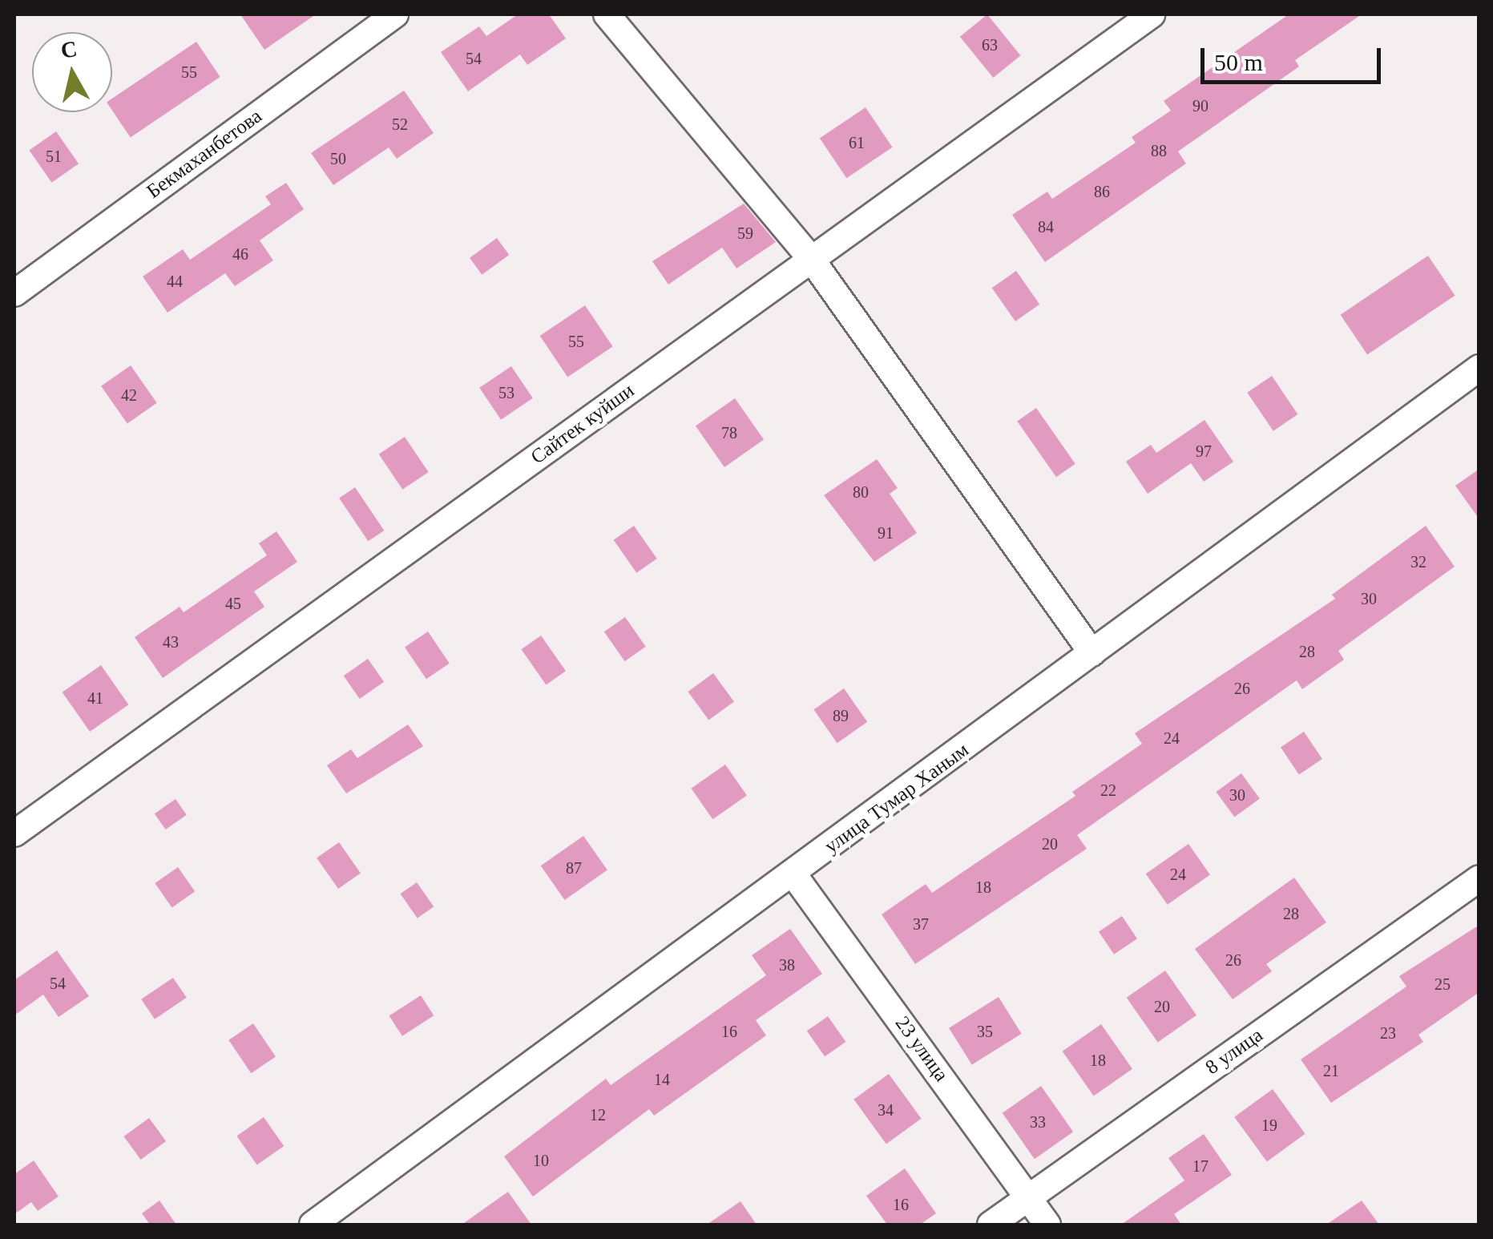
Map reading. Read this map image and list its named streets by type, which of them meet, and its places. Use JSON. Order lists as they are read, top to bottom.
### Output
{
  "streets": {
    "street": [
      "Бекмаханбетова",
      "Сайтек куйши",
      "улица Тумар Ханым",
      "23 улица",
      "8 улица"
    ]
  },
  "crossings": [
    ["улица Тумар Ханым", "23 улица"],
    ["23 улица", "8 улица"]
  ],
  "house_numbers": [
    "63",
    "54",
    "55",
    "90",
    "52",
    "61",
    "88",
    "51",
    "50",
    "86",
    "84",
    "59",
    "46",
    "44",
    "55",
    "53",
    "42",
    "78",
    "97",
    "80",
    "91",
    "32",
    "30",
    "45",
    "43",
    "28",
    "26",
    "41",
    "89",
    "24",
    "22",
    "30",
    "20",
    "87",
    "24",
    "18",
    "28",
    "37",
    "26",
    "38",
    "54",
    "25",
    "20",
    "16",
    "35",
    "23",
    "18",
    "21",
    "14",
    "34",
    "12",
    "33",
    "19",
    "10",
    "17",
    "16"
  ],
  "scale_bar": "50 m",
  "north": "top"
}
